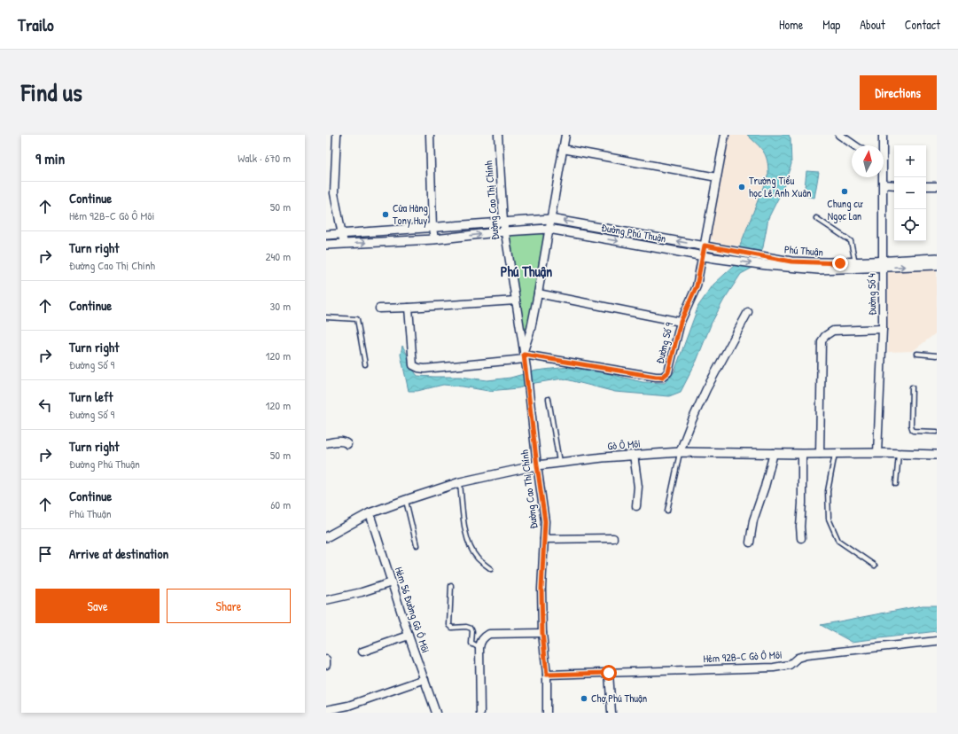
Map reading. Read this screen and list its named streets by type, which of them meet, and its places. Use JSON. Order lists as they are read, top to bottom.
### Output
{
  "streets": {
    "street": [
      "Đường Cao Thị Chính",
      "Đường Phú Thuận",
      "Phú Thuận",
      "Đường Số 4",
      "Đường Số 9",
      "Gò Ô Môi",
      "Hẻm 56 Đường Gò Ô Môi",
      "Hẻm 92B-C Gò Ô Môi"
    ]
  },
  "crossings": [
    ["Đường Cao Thị Chính", "Đường Phú Thuận"],
    ["Đường Cao Thị Chính", "Đường Số 9"],
    ["Đường Cao Thị Chính", "Gò Ô Môi"],
    ["Đường Cao Thị Chính", "Hẻm 92B-C Gò Ô Môi"],
    ["Đường Phú Thuận", "Phú Thuận"],
    ["Đường Phú Thuận", "Đường Số 4"],
    ["Đường Phú Thuận", "Đường Số 9"],
    ["Phú Thuận", "Đường Số 4"],
    ["Đường Số 4", "Gò Ô Môi"],
    ["Gò Ô Môi", "Hẻm 56 Đường Gò Ô Môi"]
  ],
  "districts": ["Phú Thuận"],
  "places": [
    "Trường Tiểu học Lê Anh Xuân",
    "Chung cư Ngọc Lan",
    "Cửa Hàng Tony Huy",
    "Chợ Phú Thuận"
  ],
  "north": "top",
  "page": {
    "header": "Trailo",
    "nav": [
      "Home",
      "Map",
      "About",
      "Contact"
    ],
    "title": "Find us",
    "buttons": [
      "Directions",
      ["Save", "Share"]
    ],
    "heading": ["9 min", "Walk · 670 m"],
    "map_buttons": ["+", "−"],
    "list": [
      ["Continue", "Hẻm 92B-C Gò Ô Môi", "50 m"],
      ["Turn right", "Đường Cao Thị Chính", "240 m"],
      ["Continue", "30 m"],
      ["Turn right", "Đường Số 9", "120 m"],
      ["Turn left", "Đường Số 9", "120 m"],
      ["Turn right", "Đường Phú Thuận", "50 m"],
      ["Continue", "Phú Thuận", "60 m"],
      "Arrive at destination"
    ]
  }
}
